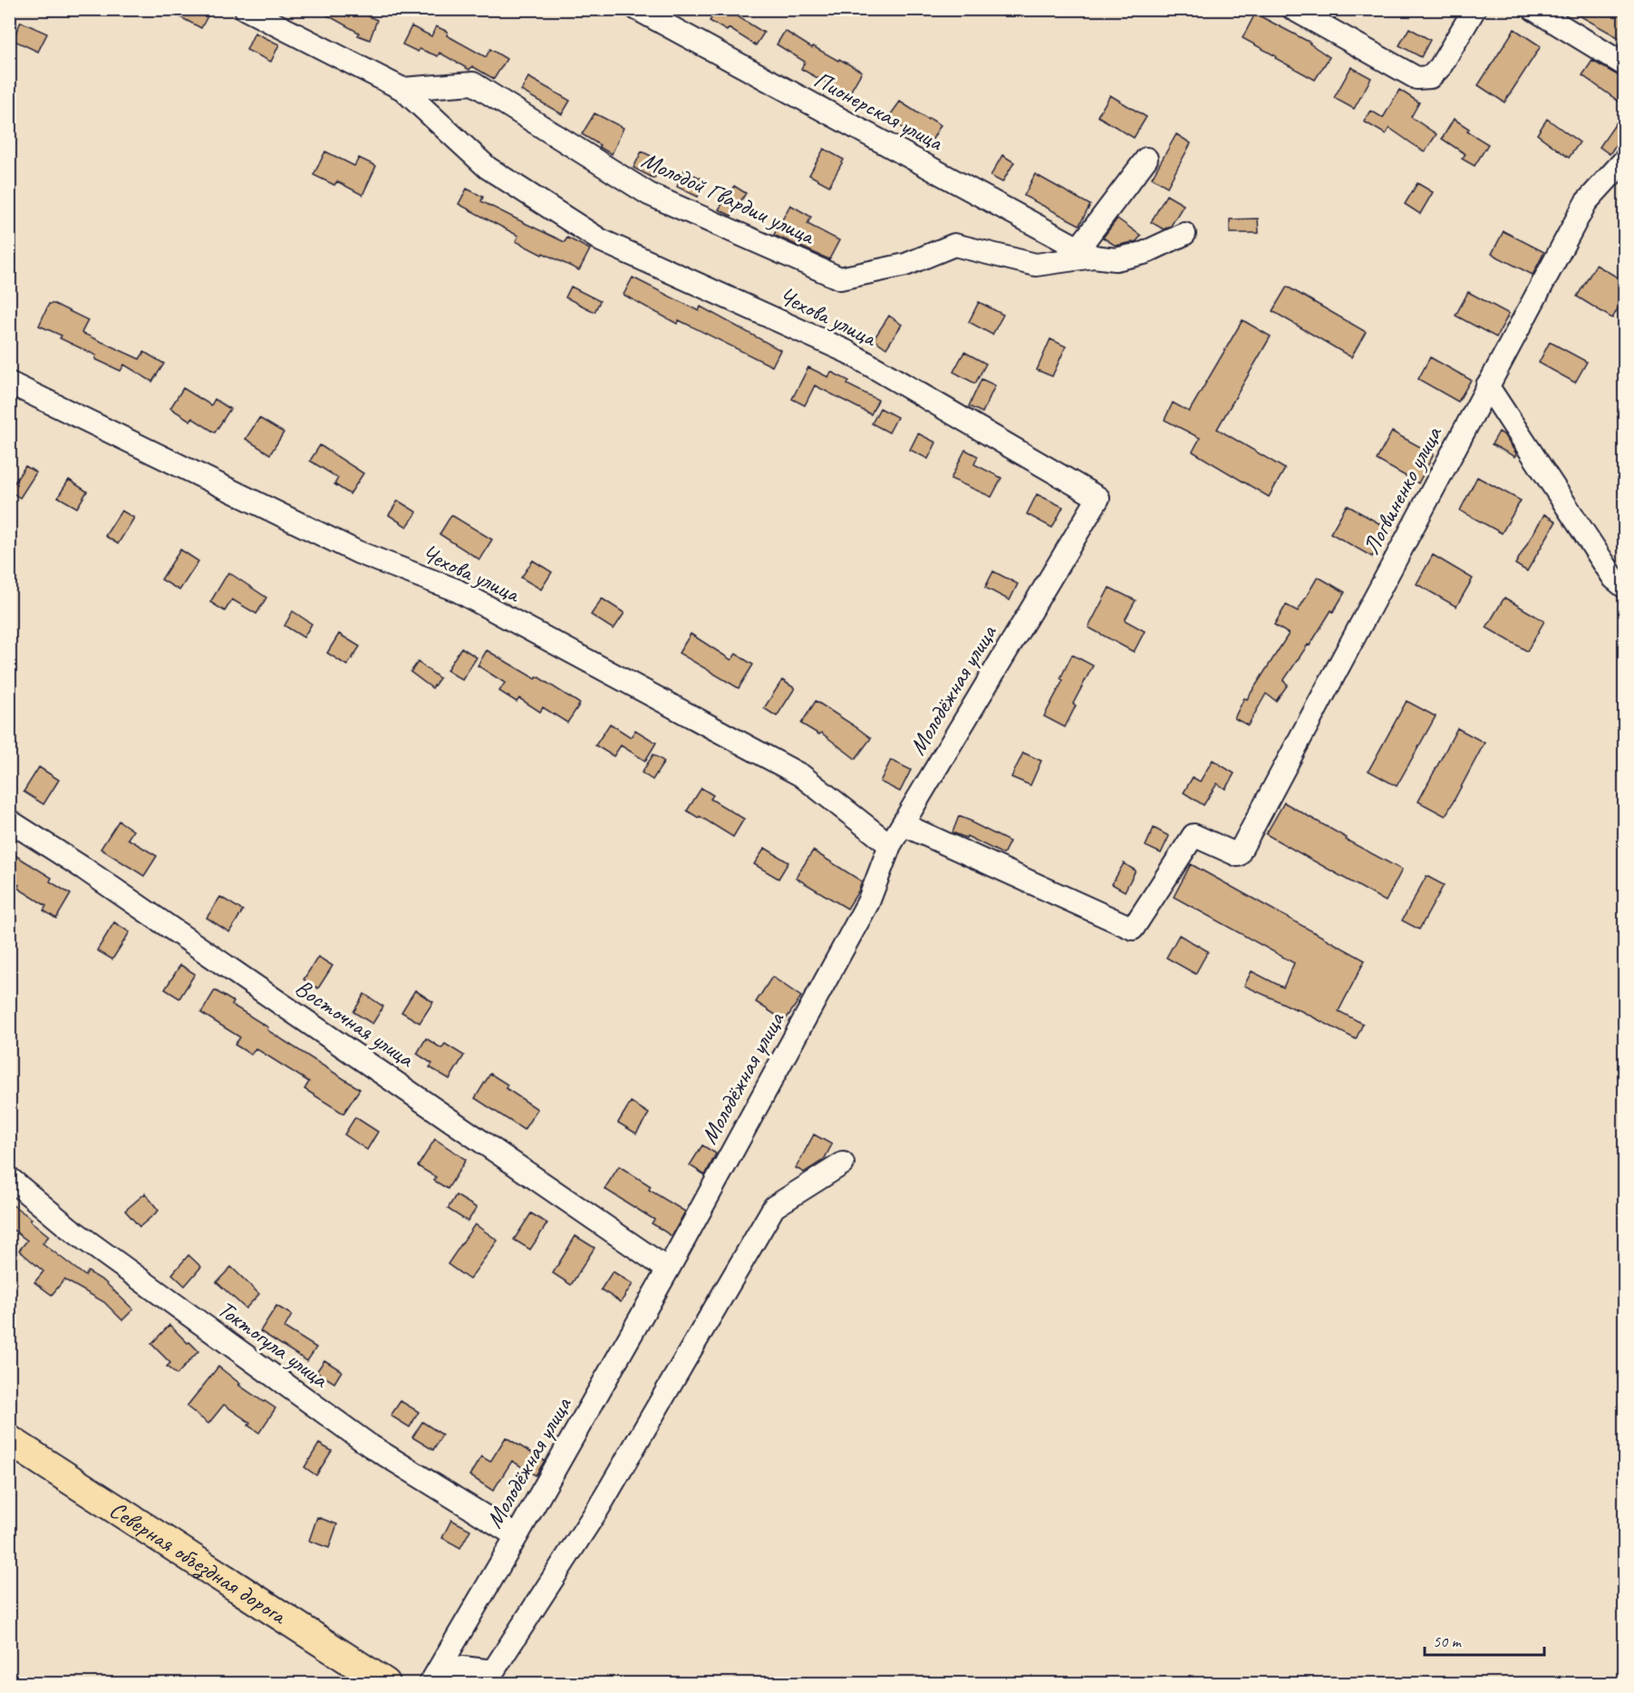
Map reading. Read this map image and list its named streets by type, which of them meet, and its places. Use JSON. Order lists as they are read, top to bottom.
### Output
{
  "streets": {
    "main road": ["Северная объездная дорога"],
    "street": [
      "Пионерская улица",
      "Молодой Гвардии улица",
      "Чехова улица",
      "Логвиненко улица",
      "Молодёжная улица",
      "Восточная улица",
      "Токтогула улица"
    ]
  },
  "crossings": [
    ["Пионерская улица", "Молодой Гвардии улица"],
    ["Молодой Гвардии улица", "Чехова улица"],
    ["Чехова улица", "Молодёжная улица"],
    ["Логвиненко улица", "Молодёжная улица"],
    ["Молодёжная улица", "Восточная улица"],
    ["Молодёжная улица", "Токтогула улица"]
  ],
  "scale_bar": "50 m"
}
